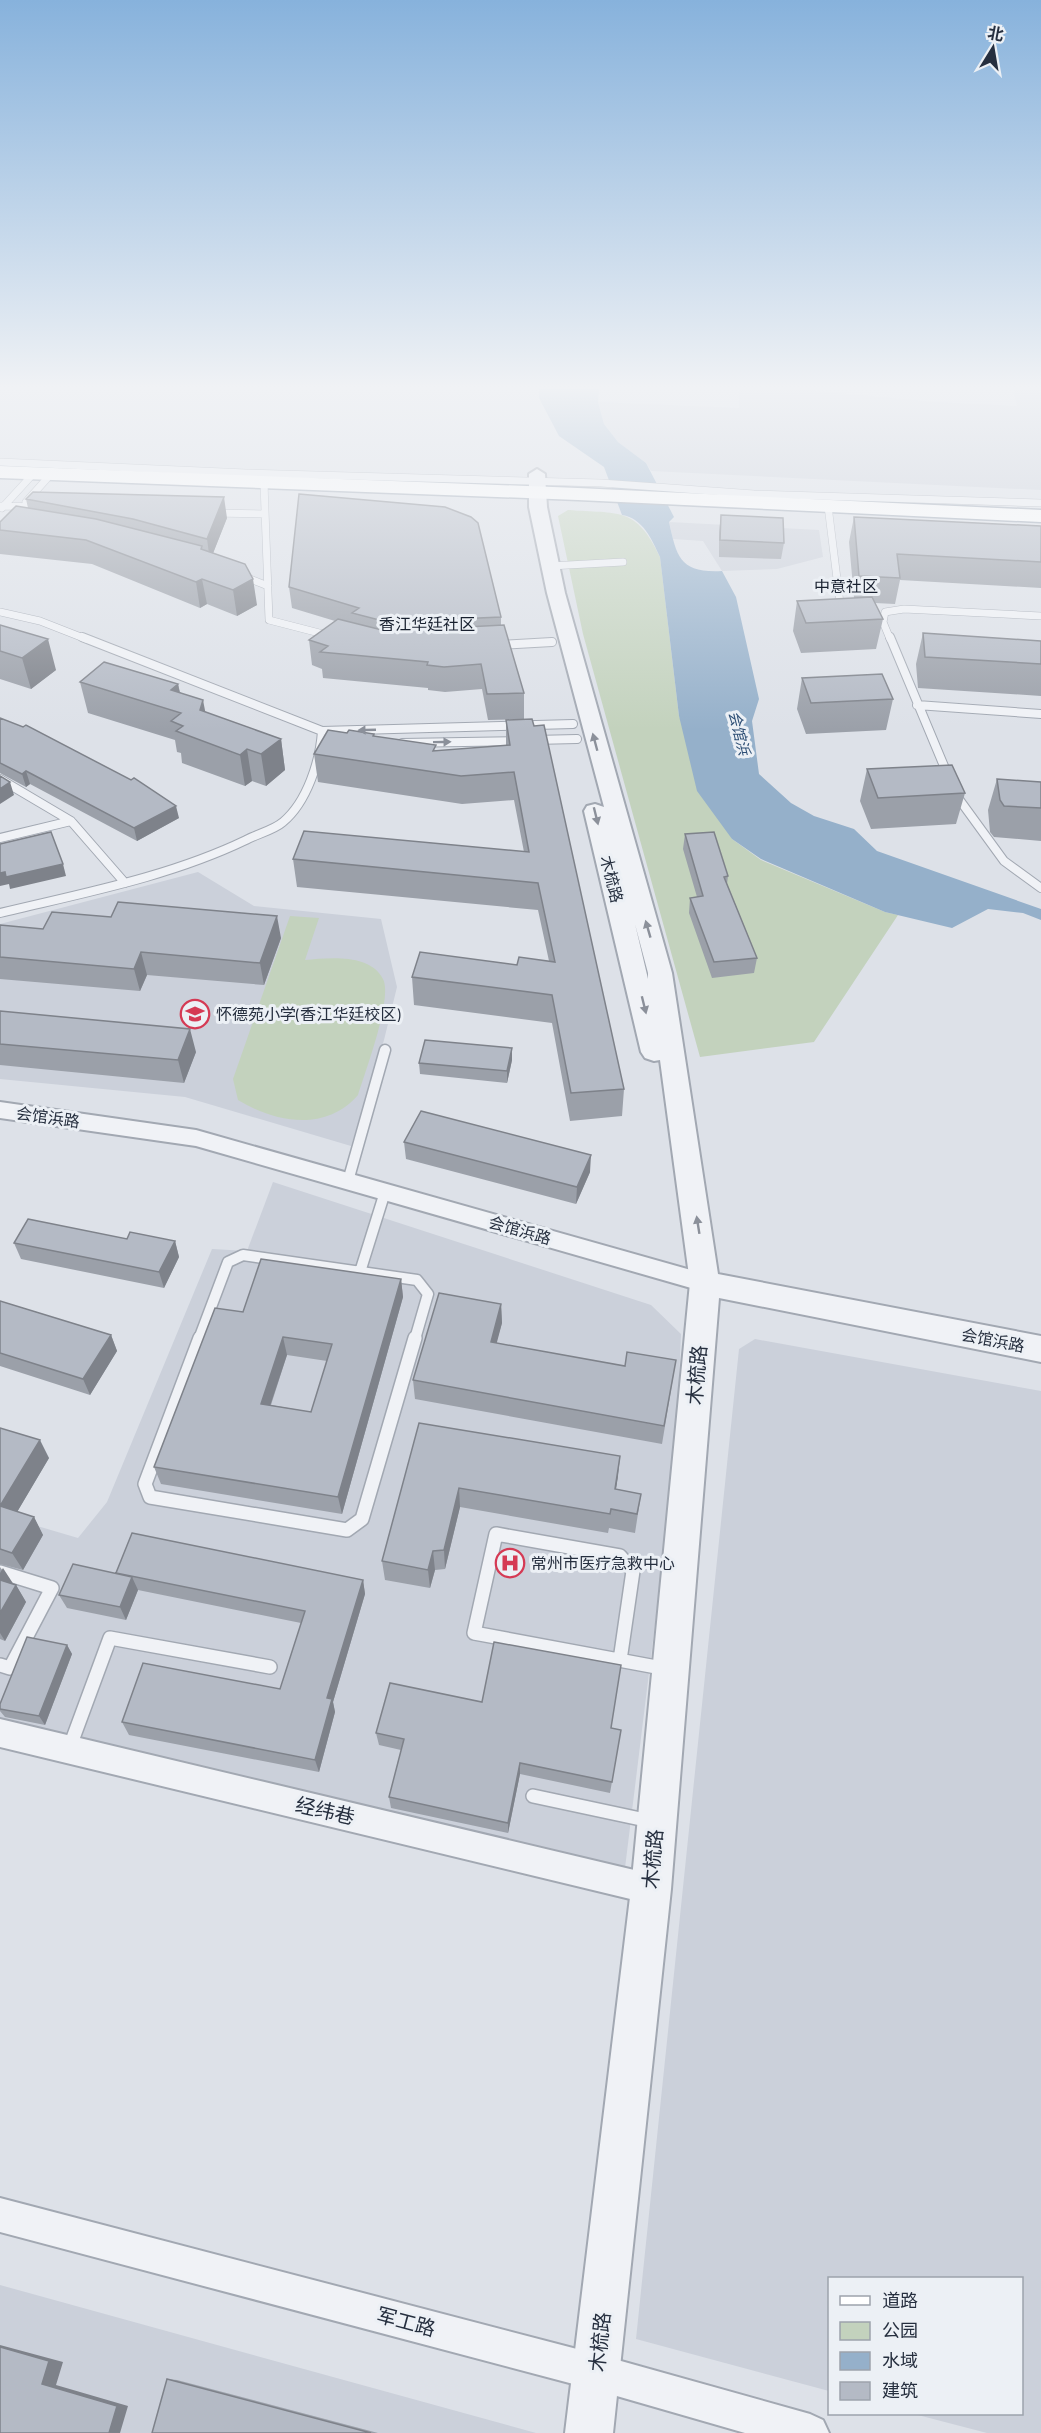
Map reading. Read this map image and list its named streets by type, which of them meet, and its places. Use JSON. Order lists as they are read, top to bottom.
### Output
{
  "streets": {
    "street": [
      "木梳路",
      "会馆浜路",
      "经纬巷",
      "军工路"
    ]
  },
  "crossings": [
    ["木梳路", "会馆浜路"],
    ["木梳路", "经纬巷"],
    ["木梳路", "军工路"]
  ],
  "districts": ["中意社区", "香江华廷社区"],
  "water": ["会馆浜"],
  "places": {
    "school or university": ["怀德苑小学(香江华廷校区)"],
    "hospital": ["常州市医疗急救中心"]
  },
  "legend": [
    "道路",
    "公园",
    "水域",
    "建筑"
  ],
  "north": "top"
}
